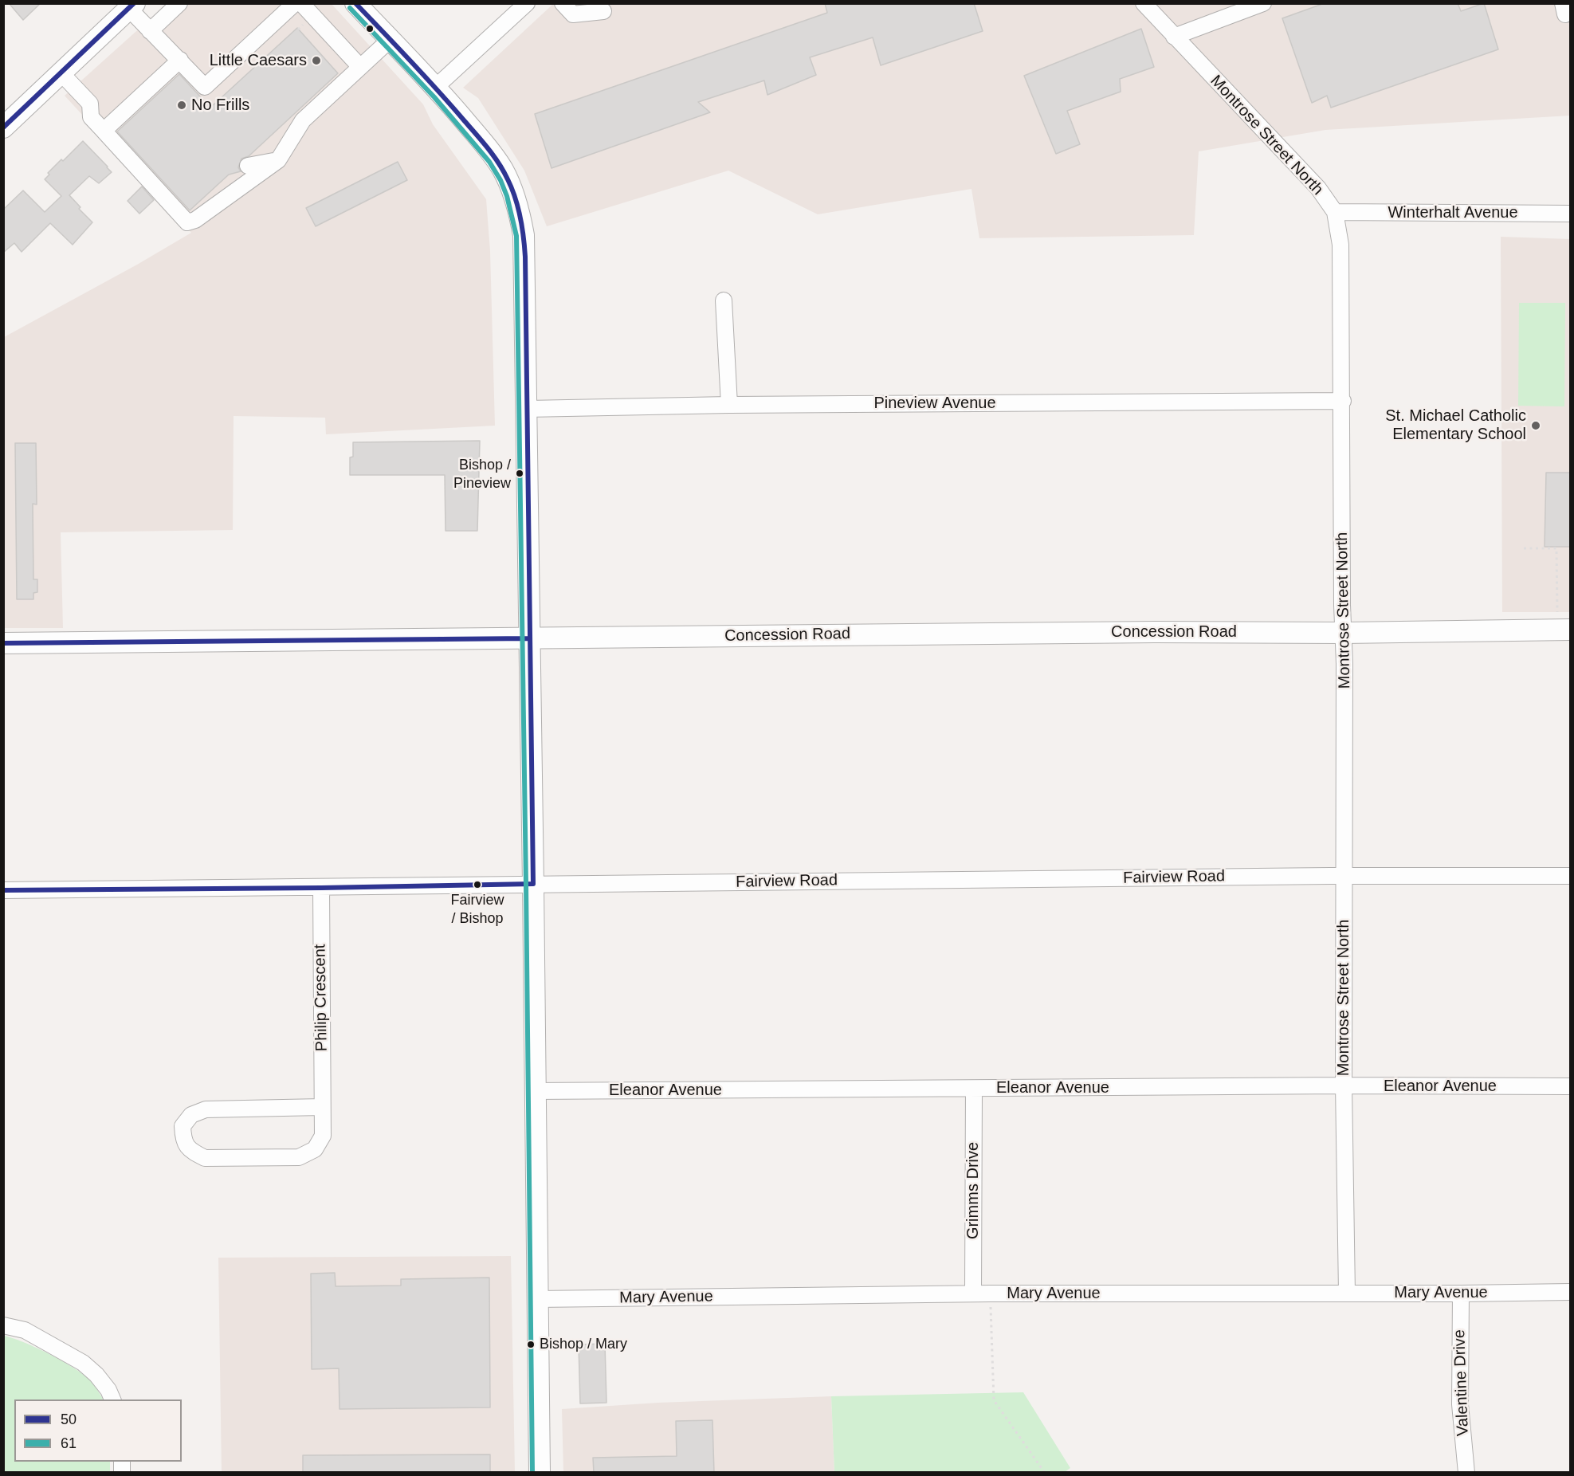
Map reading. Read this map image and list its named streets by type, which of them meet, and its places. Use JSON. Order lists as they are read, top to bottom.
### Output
{
  "streets": {
    "main road": ["Concession Road"],
    "street": [
      "Montrose Street North",
      "Winterhalt Avenue",
      "Pineview Avenue",
      "Fairview Road",
      "Philip Crescent",
      "Eleanor Avenue",
      "Grimms Drive",
      "Mary Avenue",
      "Valentine Drive"
    ]
  },
  "crossings": [
    ["Montrose Street North", "Winterhalt Avenue"],
    ["Montrose Street North", "Pineview Avenue"],
    ["Montrose Street North", "Concession Road"],
    ["Montrose Street North", "Fairview Road"],
    ["Montrose Street North", "Eleanor Avenue"],
    ["Montrose Street North", "Mary Avenue"],
    ["Fairview Road", "Philip Crescent"],
    ["Eleanor Avenue", "Grimms Drive"],
    ["Grimms Drive", "Mary Avenue"],
    ["Mary Avenue", "Valentine Drive"]
  ],
  "places": [
    "Little Caesars",
    "No Frills",
    "St. Michael Catholic Elementary School",
    "Bishop / Pineview",
    "Fairview / Bishop",
    "Bishop / Mary"
  ],
  "lines": ["transit line 50", "transit line 61"],
  "legend": ["50", "61"]
}
